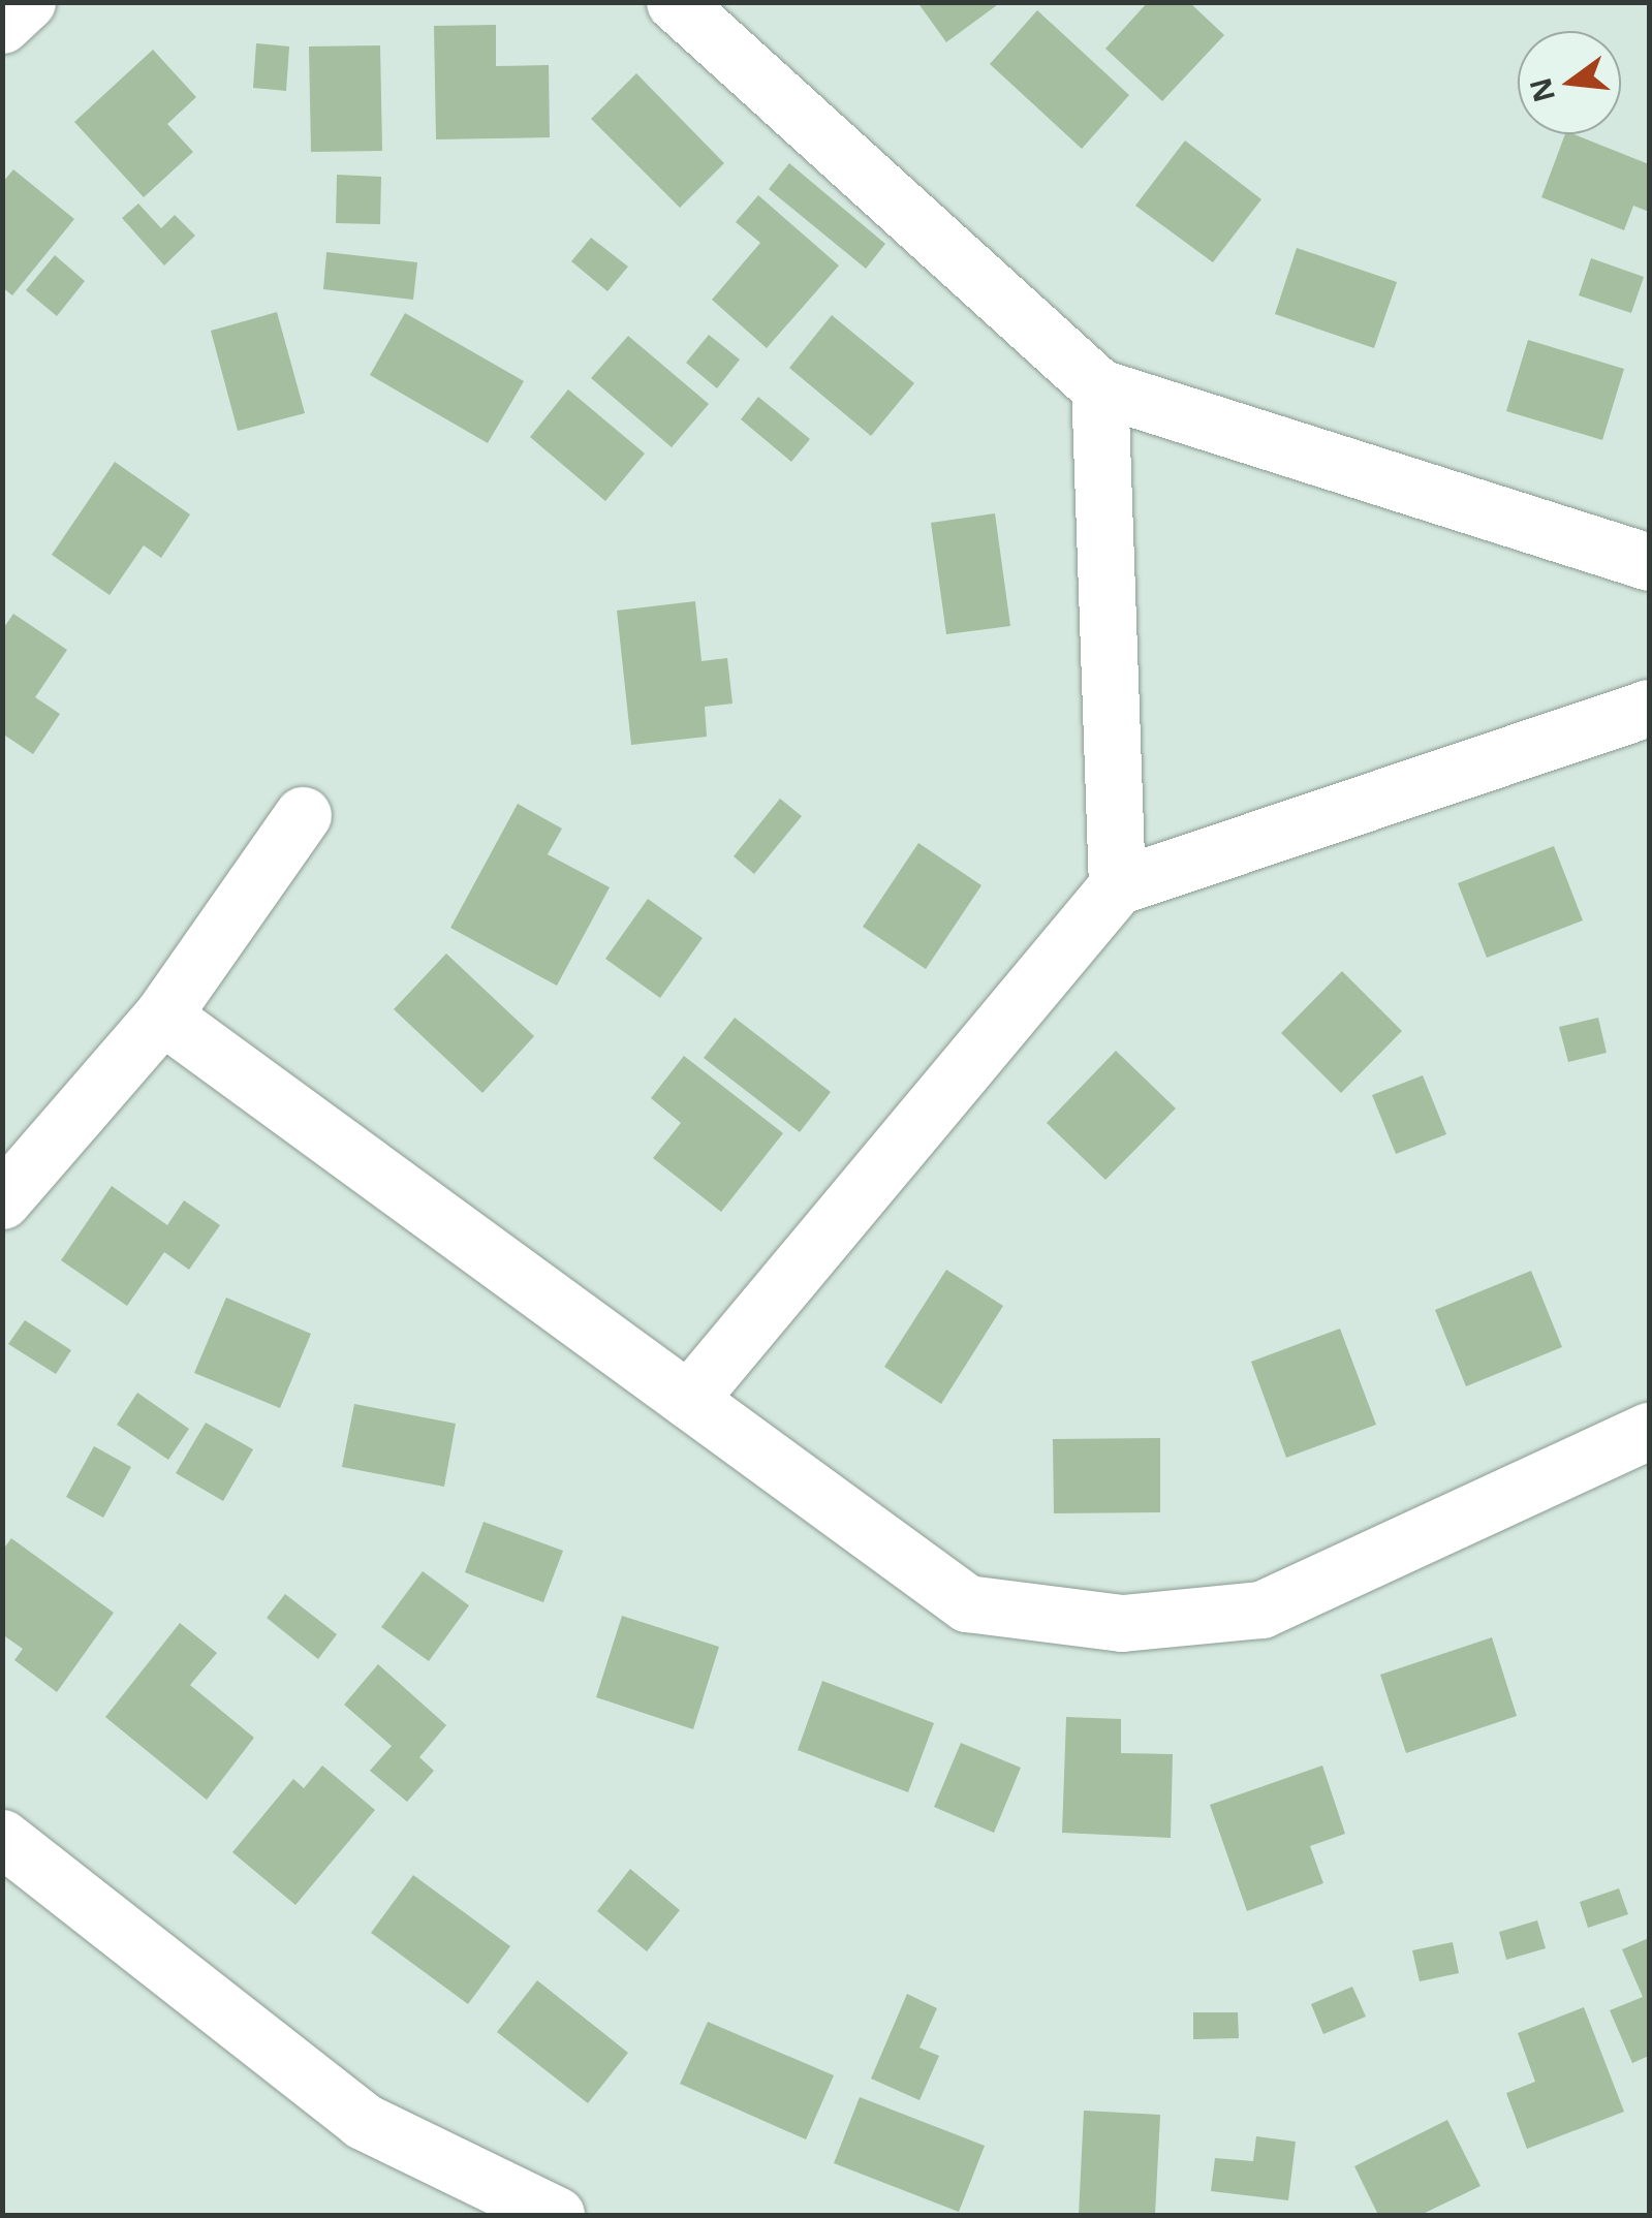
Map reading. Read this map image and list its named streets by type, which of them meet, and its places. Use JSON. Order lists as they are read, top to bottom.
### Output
{
  "north": "left"
}
